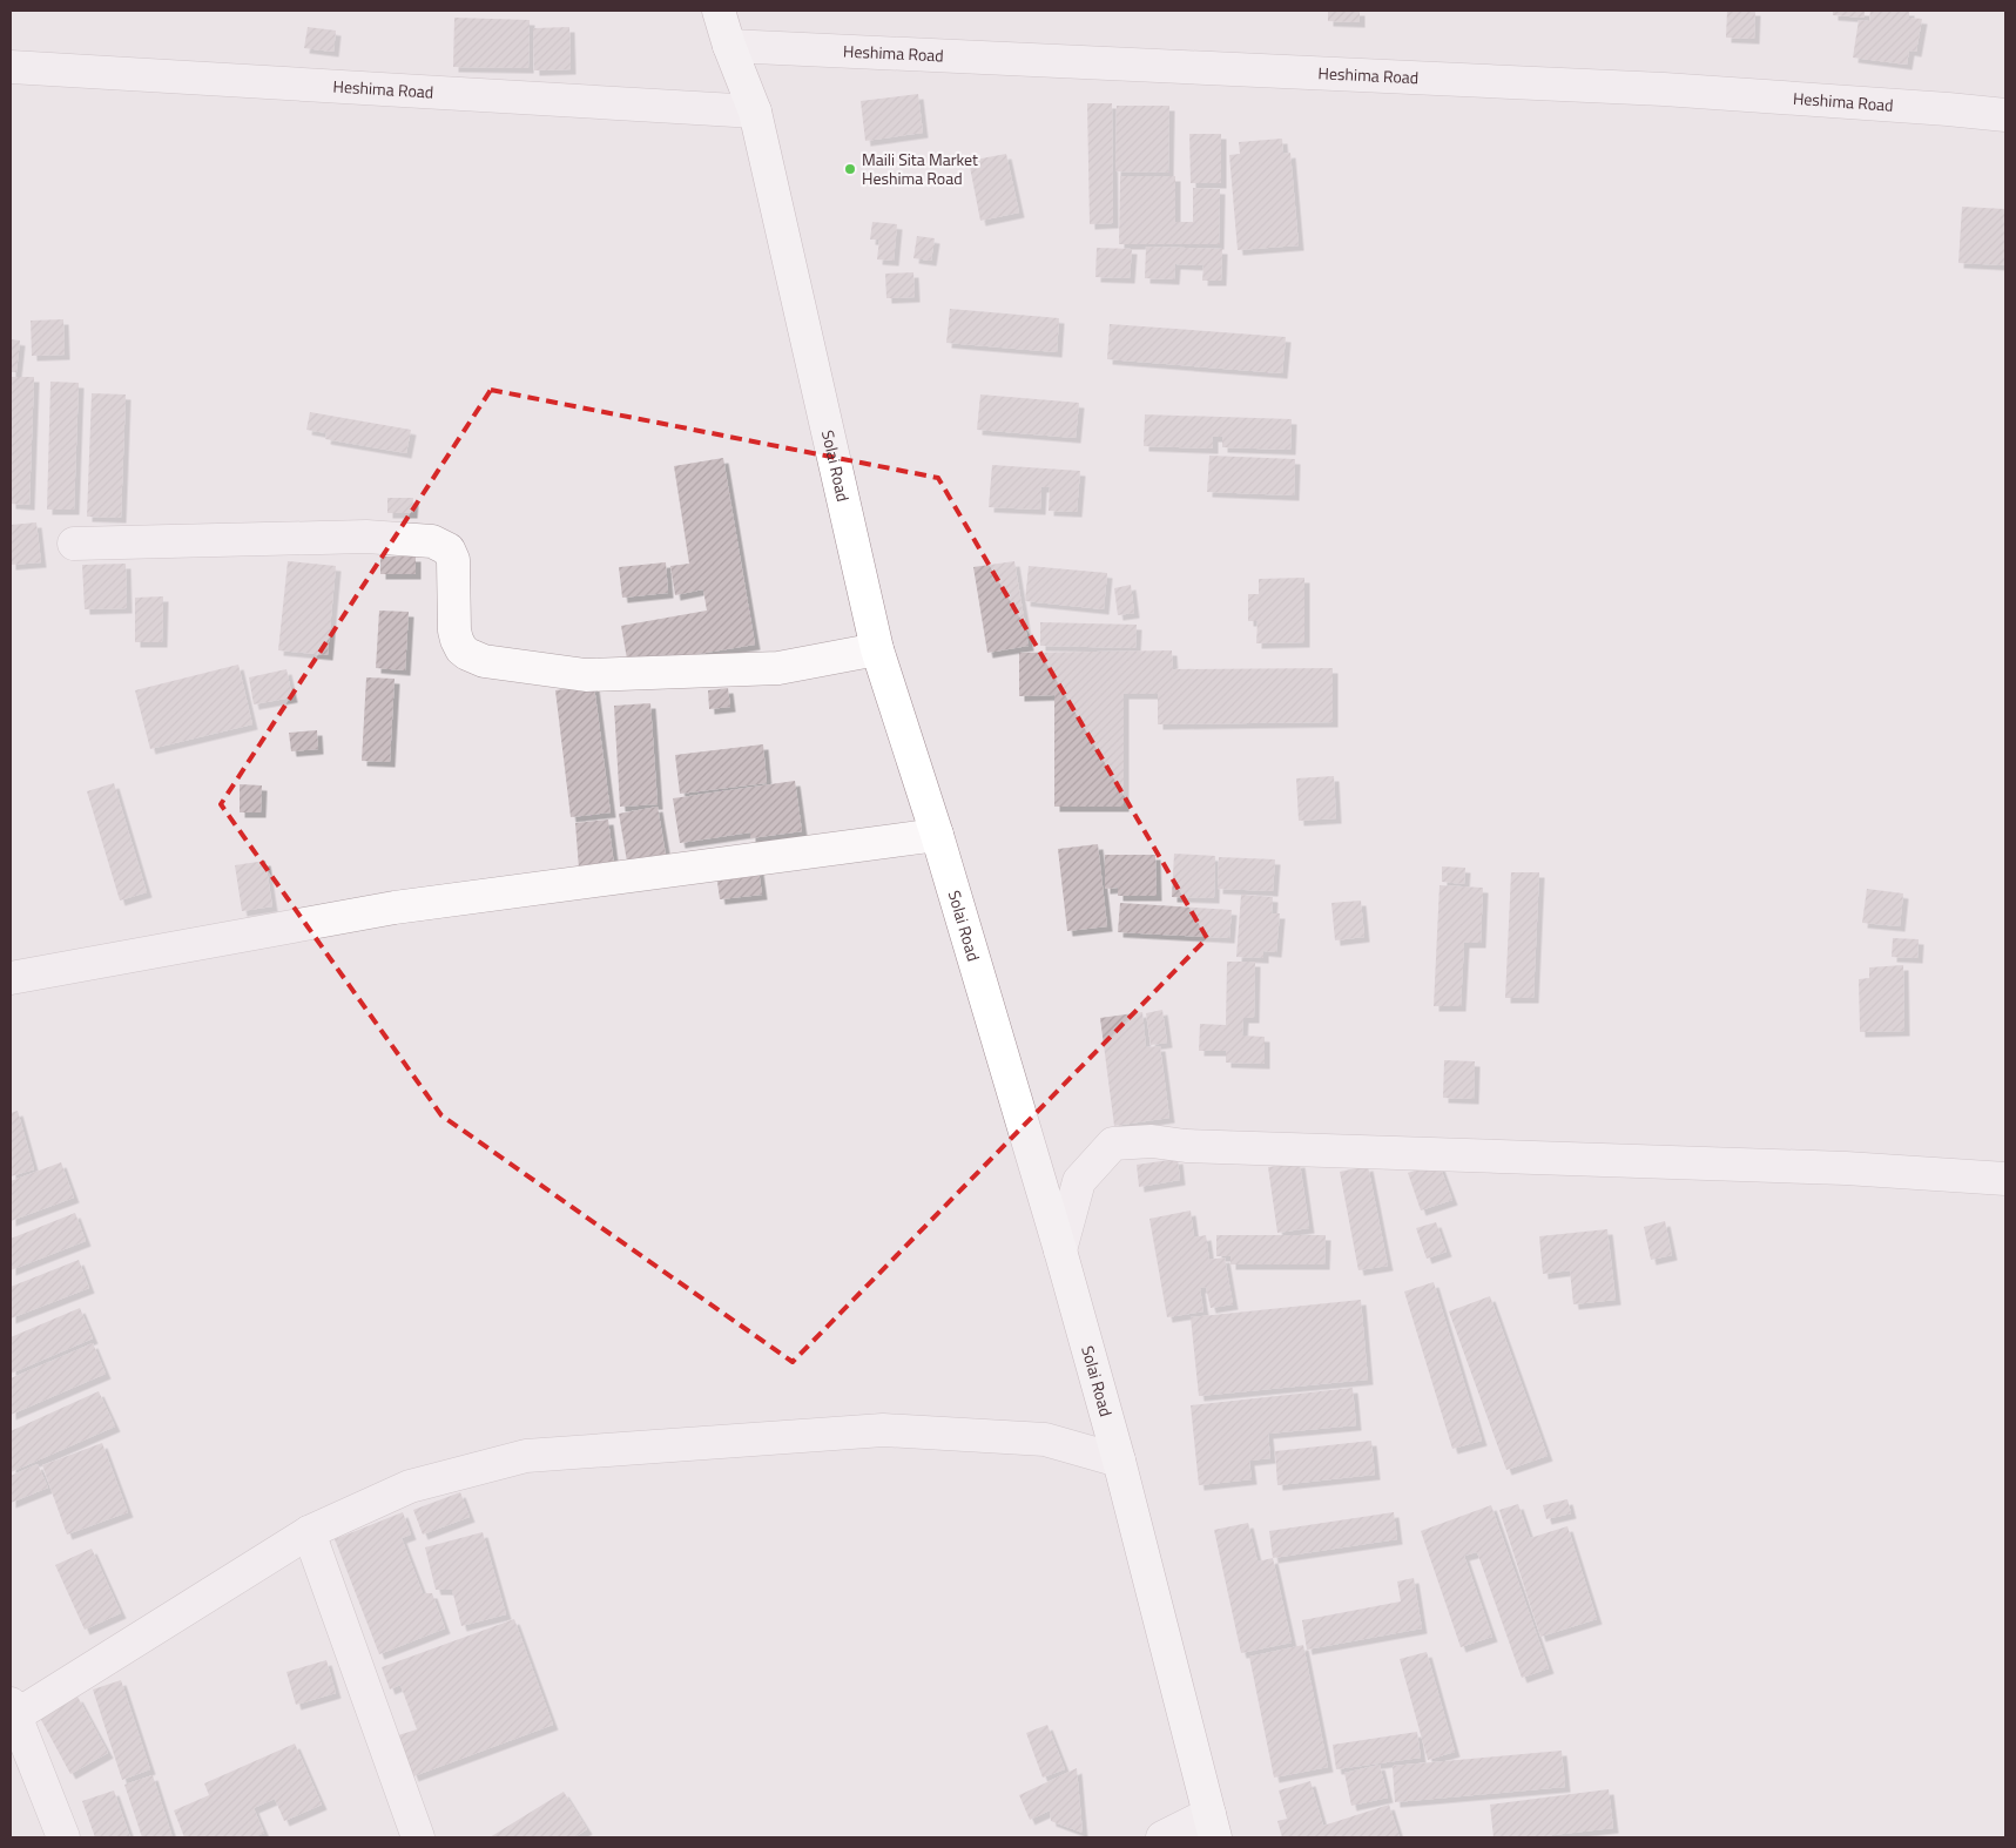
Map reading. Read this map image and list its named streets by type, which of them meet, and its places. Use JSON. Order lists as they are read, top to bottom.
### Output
{
  "streets": {
    "highway": ["Solai Road"],
    "street": ["Heshima Road"]
  },
  "crossings": [
    ["Heshima Road", "Solai Road"]
  ],
  "places": ["Maili Sita Market Heshima Road"]
}
